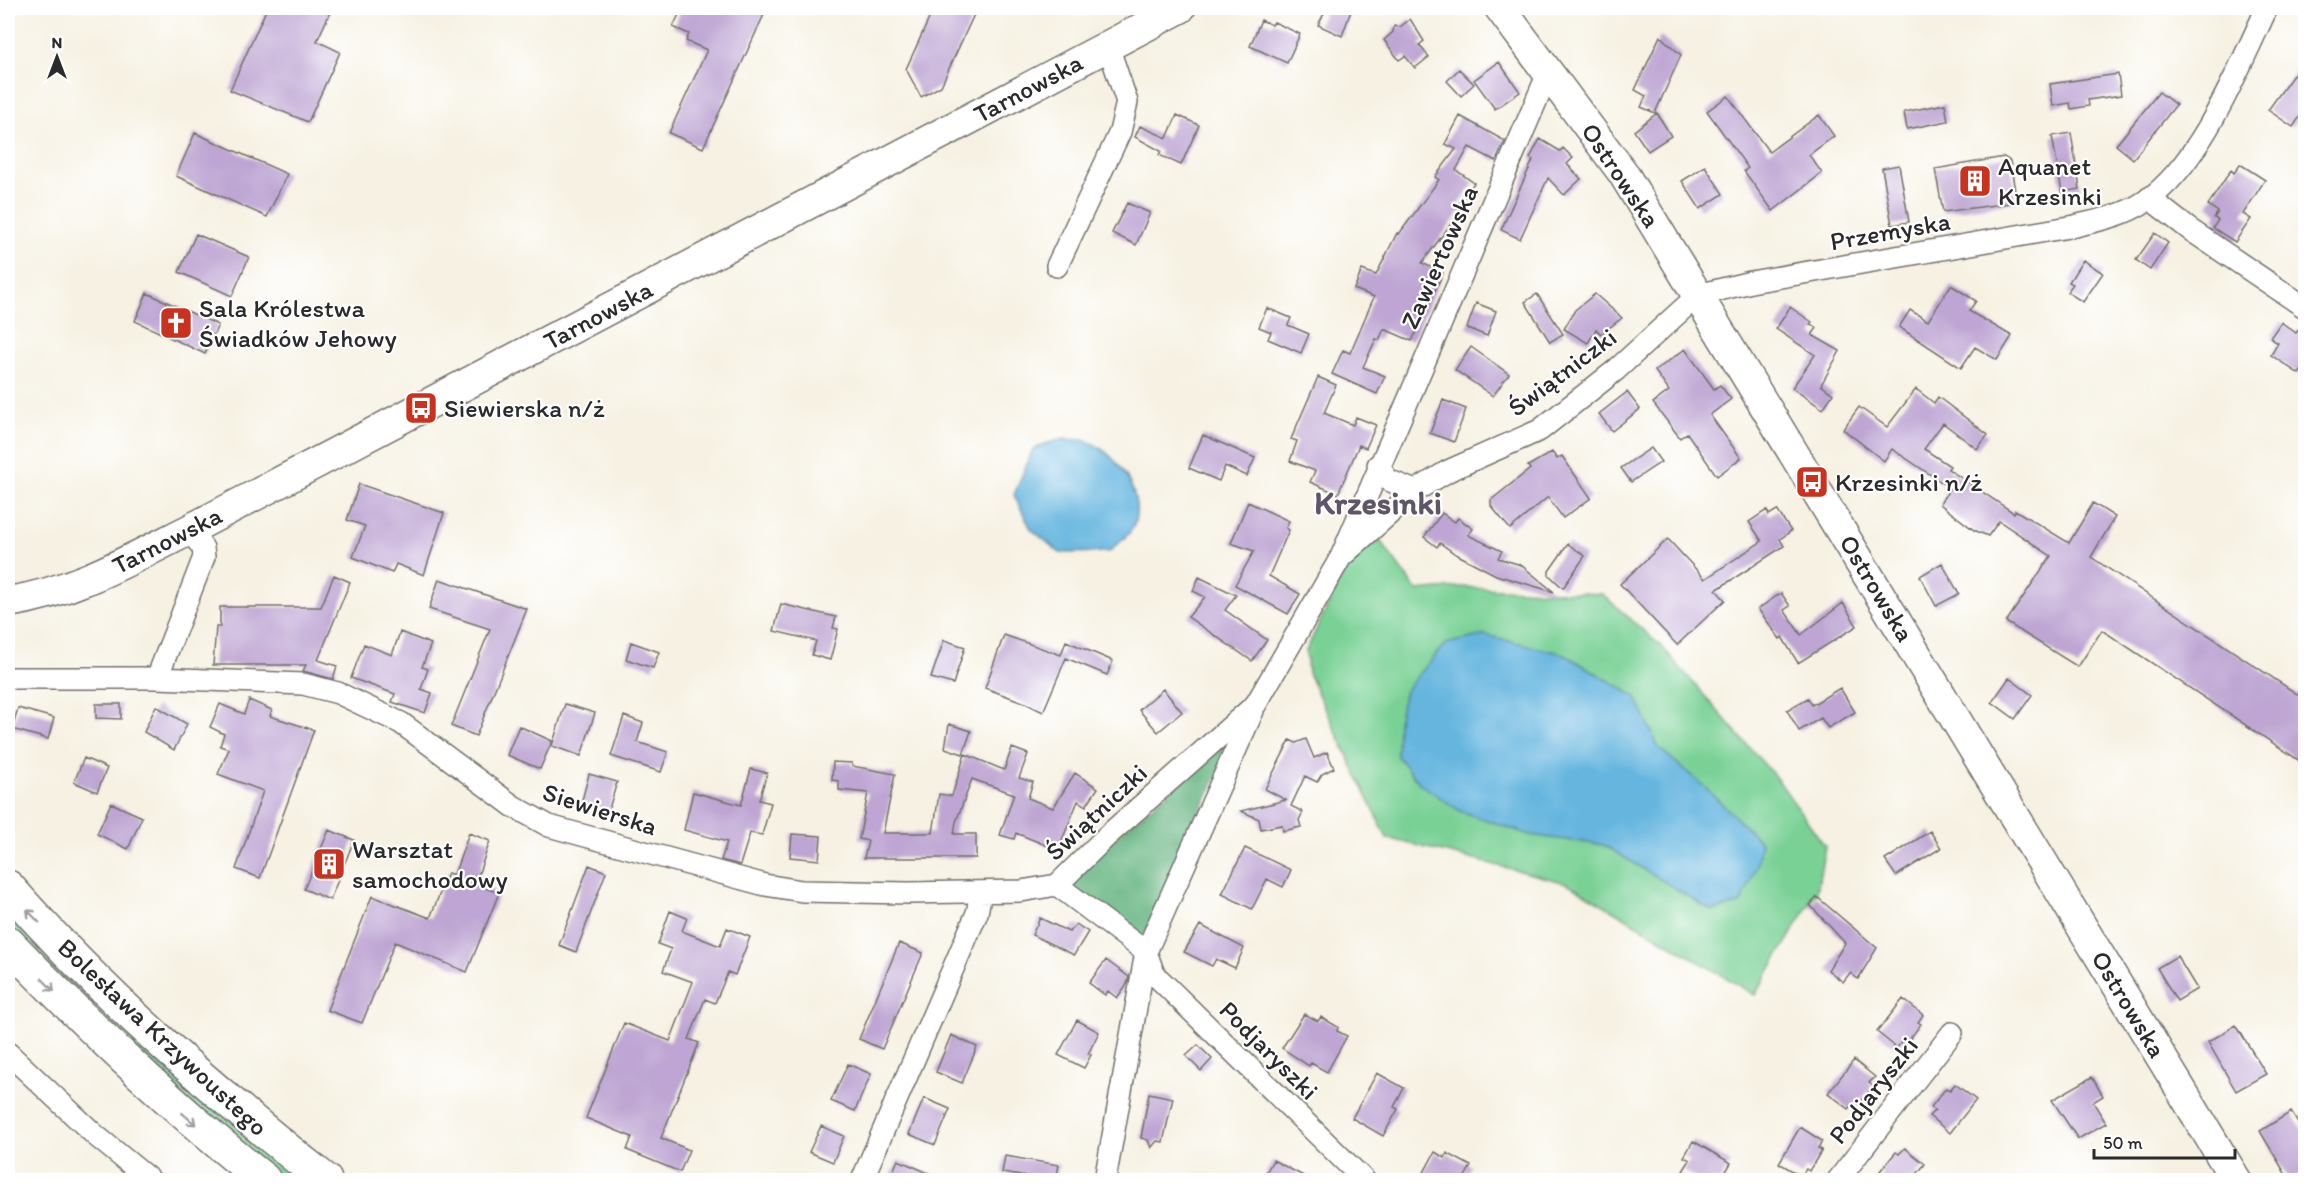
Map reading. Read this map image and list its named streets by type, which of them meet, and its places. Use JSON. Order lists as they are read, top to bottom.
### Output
{
  "streets": {
    "highway": ["Bolesława Krzywoustego"],
    "street": [
      "Tarnowska",
      "Ostrowska",
      "Przemyska",
      "Zawiertowska",
      "Świątniczki",
      "Siewierska",
      "Podjaryszki"
    ]
  },
  "crossings": [
    ["Ostrowska", "Przemyska"],
    ["Ostrowska", "Zawiertowska"],
    ["Ostrowska", "Świątniczki"],
    ["Przemyska", "Świątniczki"],
    ["Zawiertowska", "Świątniczki"],
    ["Świątniczki", "Siewierska"],
    ["Świątniczki", "Podjaryszki"]
  ],
  "districts": ["Krzesinki"],
  "places": {
    "building": ["Aquanet Krzesinki", "Warsztat samochodowy"],
    "church": ["Sala Królestwa Świadków Jehowy"],
    "bus stop": ["Siewierska n/ż", "Krzesinki n/ż"]
  },
  "scale_bar": "50 m",
  "north": "top"
}
